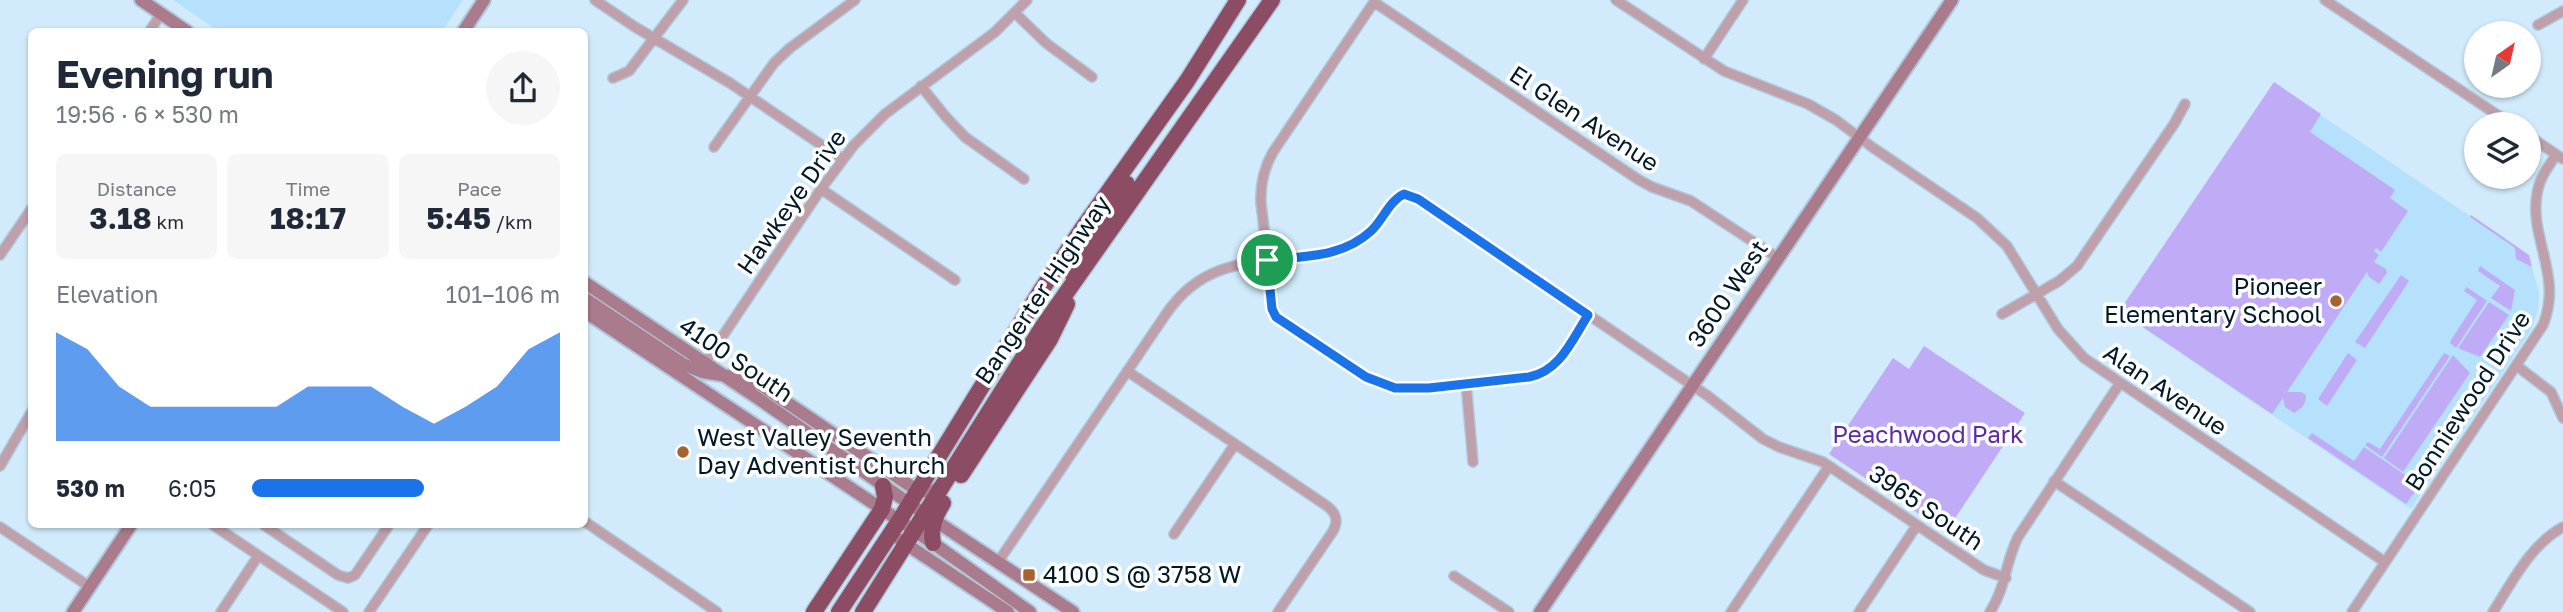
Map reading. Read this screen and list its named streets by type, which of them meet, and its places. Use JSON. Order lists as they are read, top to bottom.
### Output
{
  "streets": {
    "highway": ["Bangerter Highway"],
    "main road": ["3600 West", "4100 South"],
    "street": [
      "El Glen Avenue",
      "Hawkeye Drive",
      "Alan Avenue",
      "Bonniewood Drive",
      "3965 South"
    ]
  },
  "crossings": [
    ["El Glen Avenue", "3600 West"],
    ["El Glen Avenue", "3965 South"],
    ["Hawkeye Drive", "4100 South"],
    ["Bangerter Highway", "4100 South"],
    ["3600 West", "Alan Avenue"],
    ["3600 West", "3965 South"],
    ["Alan Avenue", "Bonniewood Drive"]
  ],
  "parks": ["Peachwood Park"],
  "places": {
    "other": ["Pioneer Elementary School", "West Valley Seventh Day Adventist Church"],
    "transit": ["4100 S @ 3758 W"]
  },
  "north": "top right",
  "page": {
    "heading": ["Evening run", "19:56 · 6 × 530 m"],
    "stats": [
      ["Distance", "3.18 km"],
      ["Time", "18:17"],
      ["Pace", "5:45 /km"]
    ],
    "chart": ["Elevation", "101–106 m"],
    "list": [
      {
        "name": "530 m",
        "note": "6:05"
      }
    ]
  }
}
